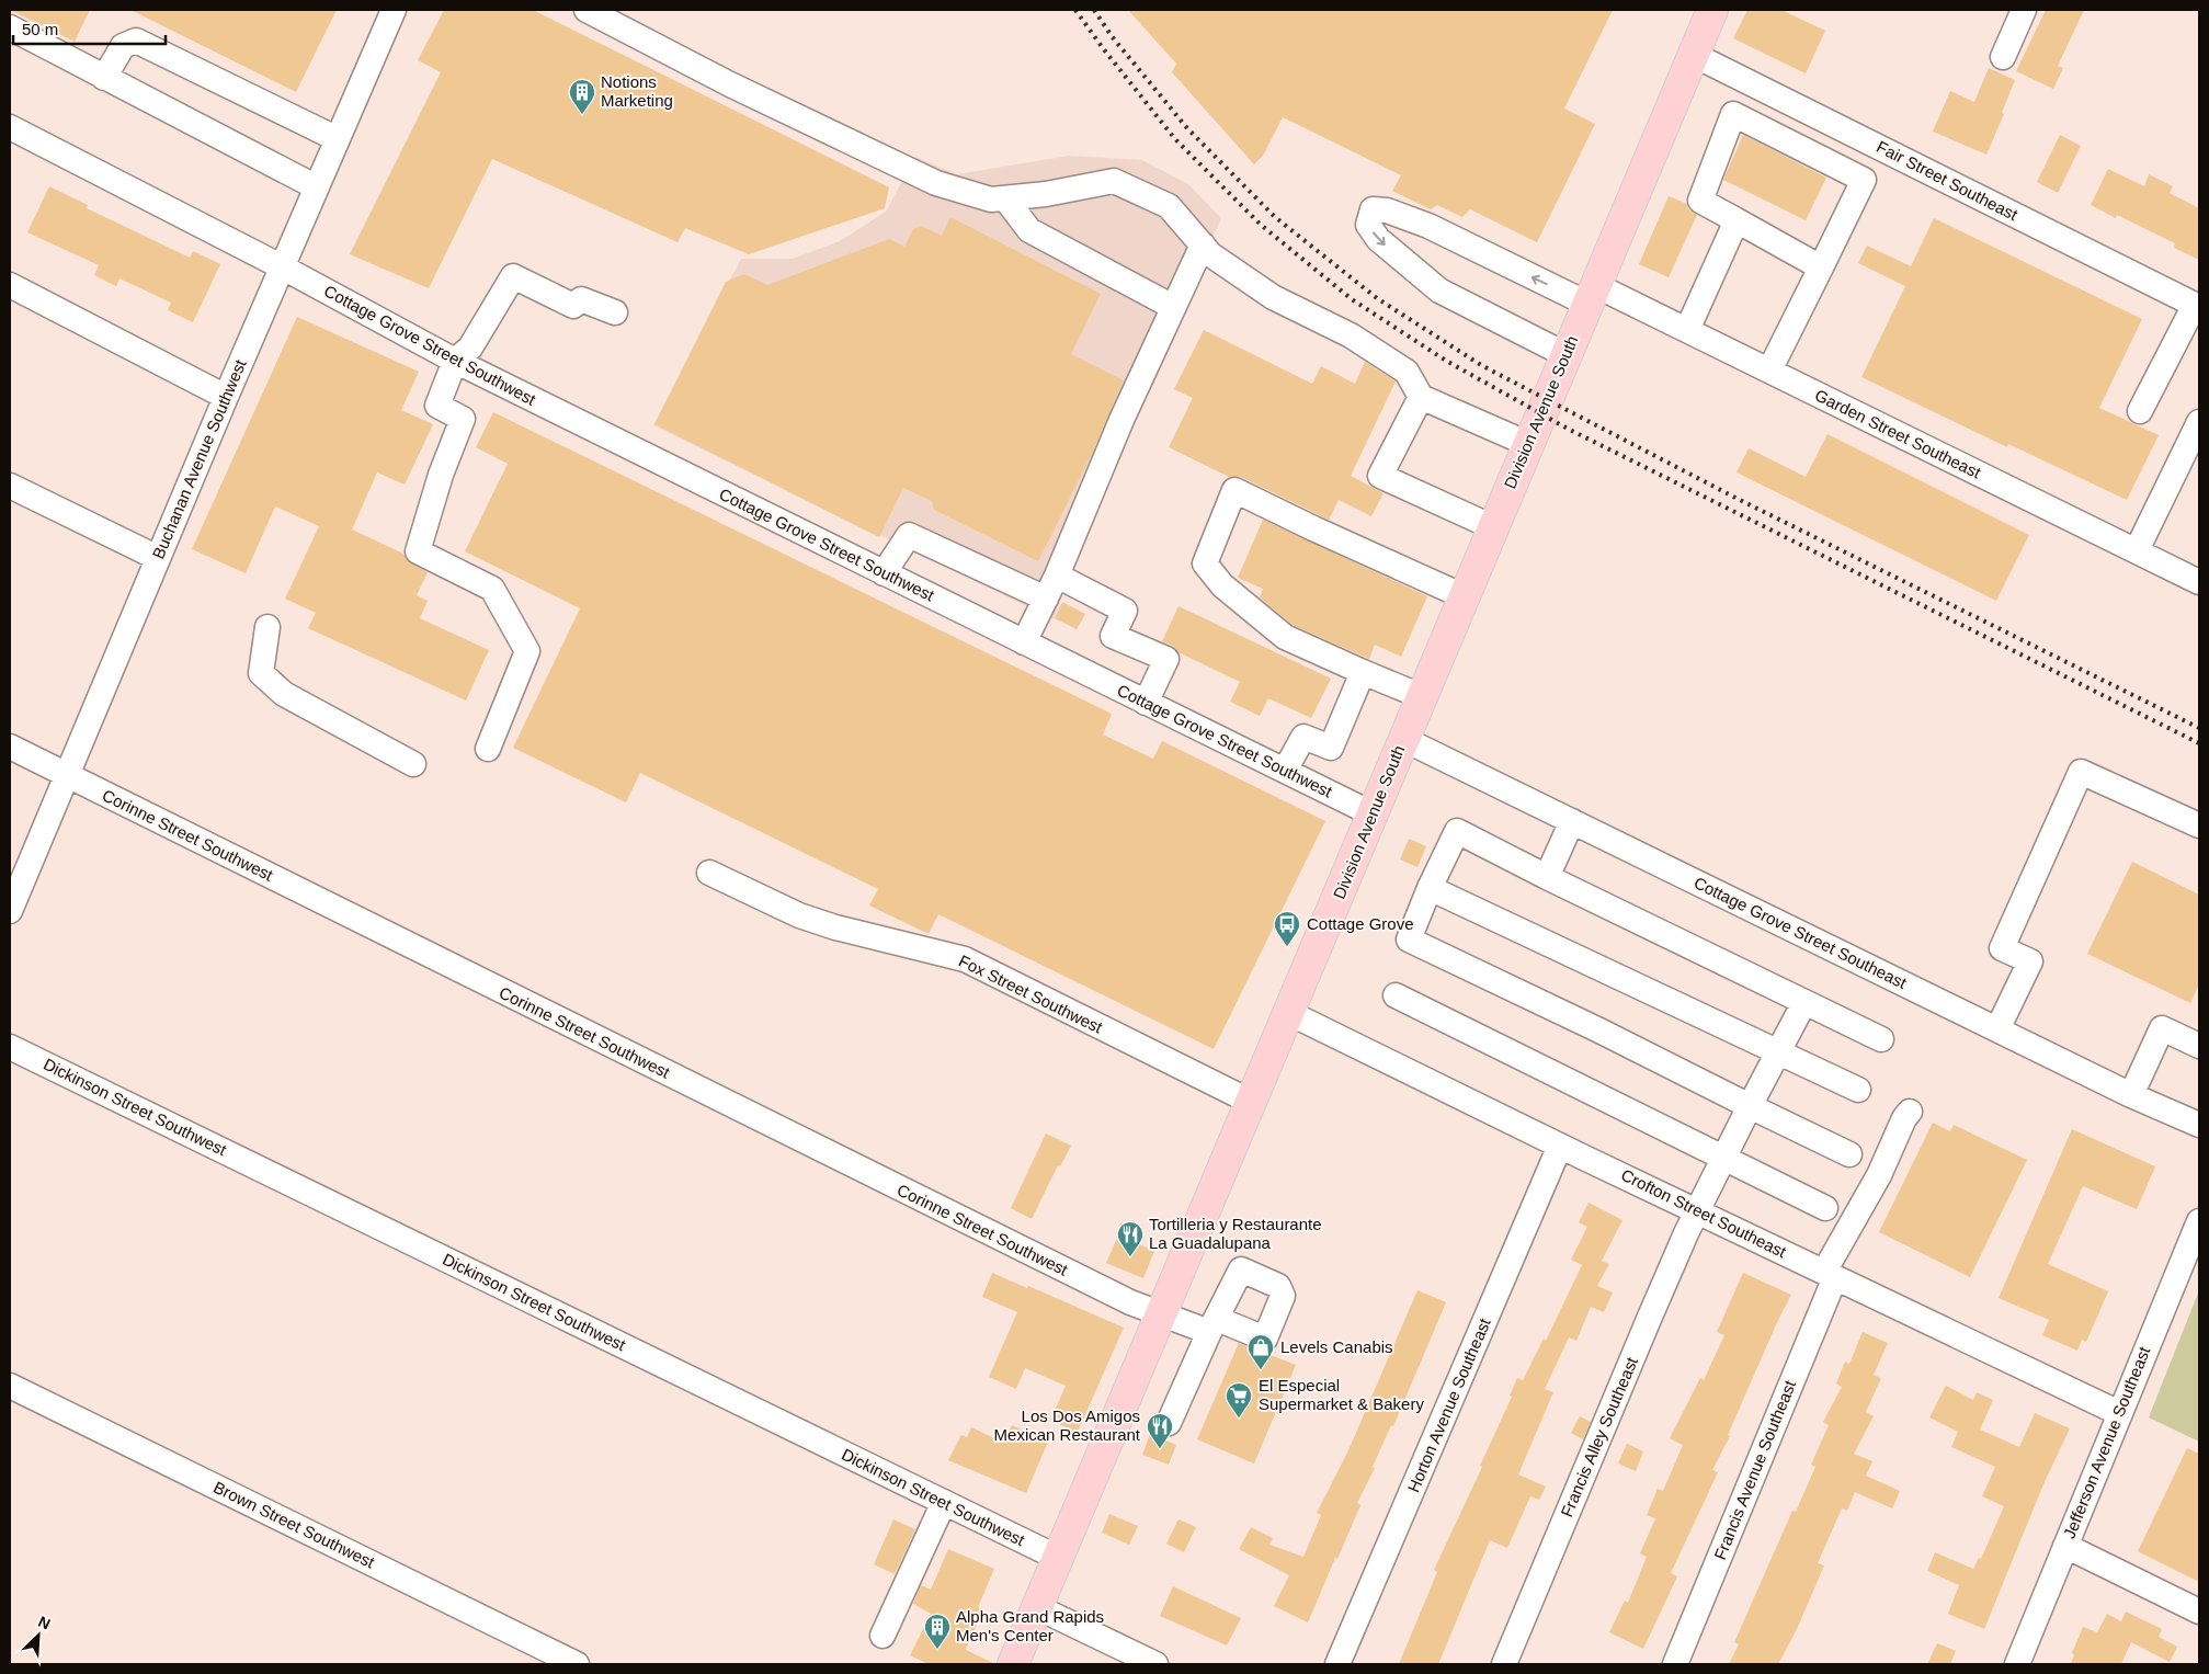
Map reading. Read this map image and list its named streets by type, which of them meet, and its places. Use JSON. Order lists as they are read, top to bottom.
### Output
{
  "streets": {
    "main road": ["Division Avenue South"],
    "street": [
      "Fair Street Southeast",
      "Cottage Grove Street Southwest",
      "Garden Street Southeast",
      "Buchanan Avenue Southwest",
      "Corinne Street Southwest",
      "Cottage Grove Street Southeast",
      "Fox Street Southwest",
      "Dickinson Street Southwest",
      "Crofton Street Southeast",
      "Horton Avenue Southeast",
      "Francis Alley Southeast",
      "Jefferson Avenue Southeast",
      "Francis Avenue Southeast",
      "Brown Street Southwest"
    ]
  },
  "crossings": [
    ["Fair Street Southeast", "Division Avenue South"],
    ["Cottage Grove Street Southwest", "Division Avenue South"],
    ["Cottage Grove Street Southwest", "Buchanan Avenue Southwest"],
    ["Division Avenue South", "Garden Street Southeast"],
    ["Division Avenue South", "Corinne Street Southwest"],
    ["Division Avenue South", "Cottage Grove Street Southeast"],
    ["Division Avenue South", "Fox Street Southwest"],
    ["Division Avenue South", "Dickinson Street Southwest"],
    ["Division Avenue South", "Crofton Street Southeast"],
    ["Buchanan Avenue Southwest", "Corinne Street Southwest"],
    ["Crofton Street Southeast", "Horton Avenue Southeast"],
    ["Crofton Street Southeast", "Francis Alley Southeast"],
    ["Crofton Street Southeast", "Jefferson Avenue Southeast"],
    ["Crofton Street Southeast", "Francis Avenue Southeast"]
  ],
  "places": {
    "building": ["Notions Marketing", "Alpha Grand Rapids Men's Center"],
    "bus stop": ["Cottage Grove"],
    "restaurant": ["Tortilleria y Restaurante La Guadalupana", "Los Dos Amigos Mexican Restaurant"],
    "shop": ["Levels Canabis"],
    "supermarket": ["El Especial Supermarket & Bakery"]
  },
  "scale_bar": "50 m",
  "north": "top right"
}
